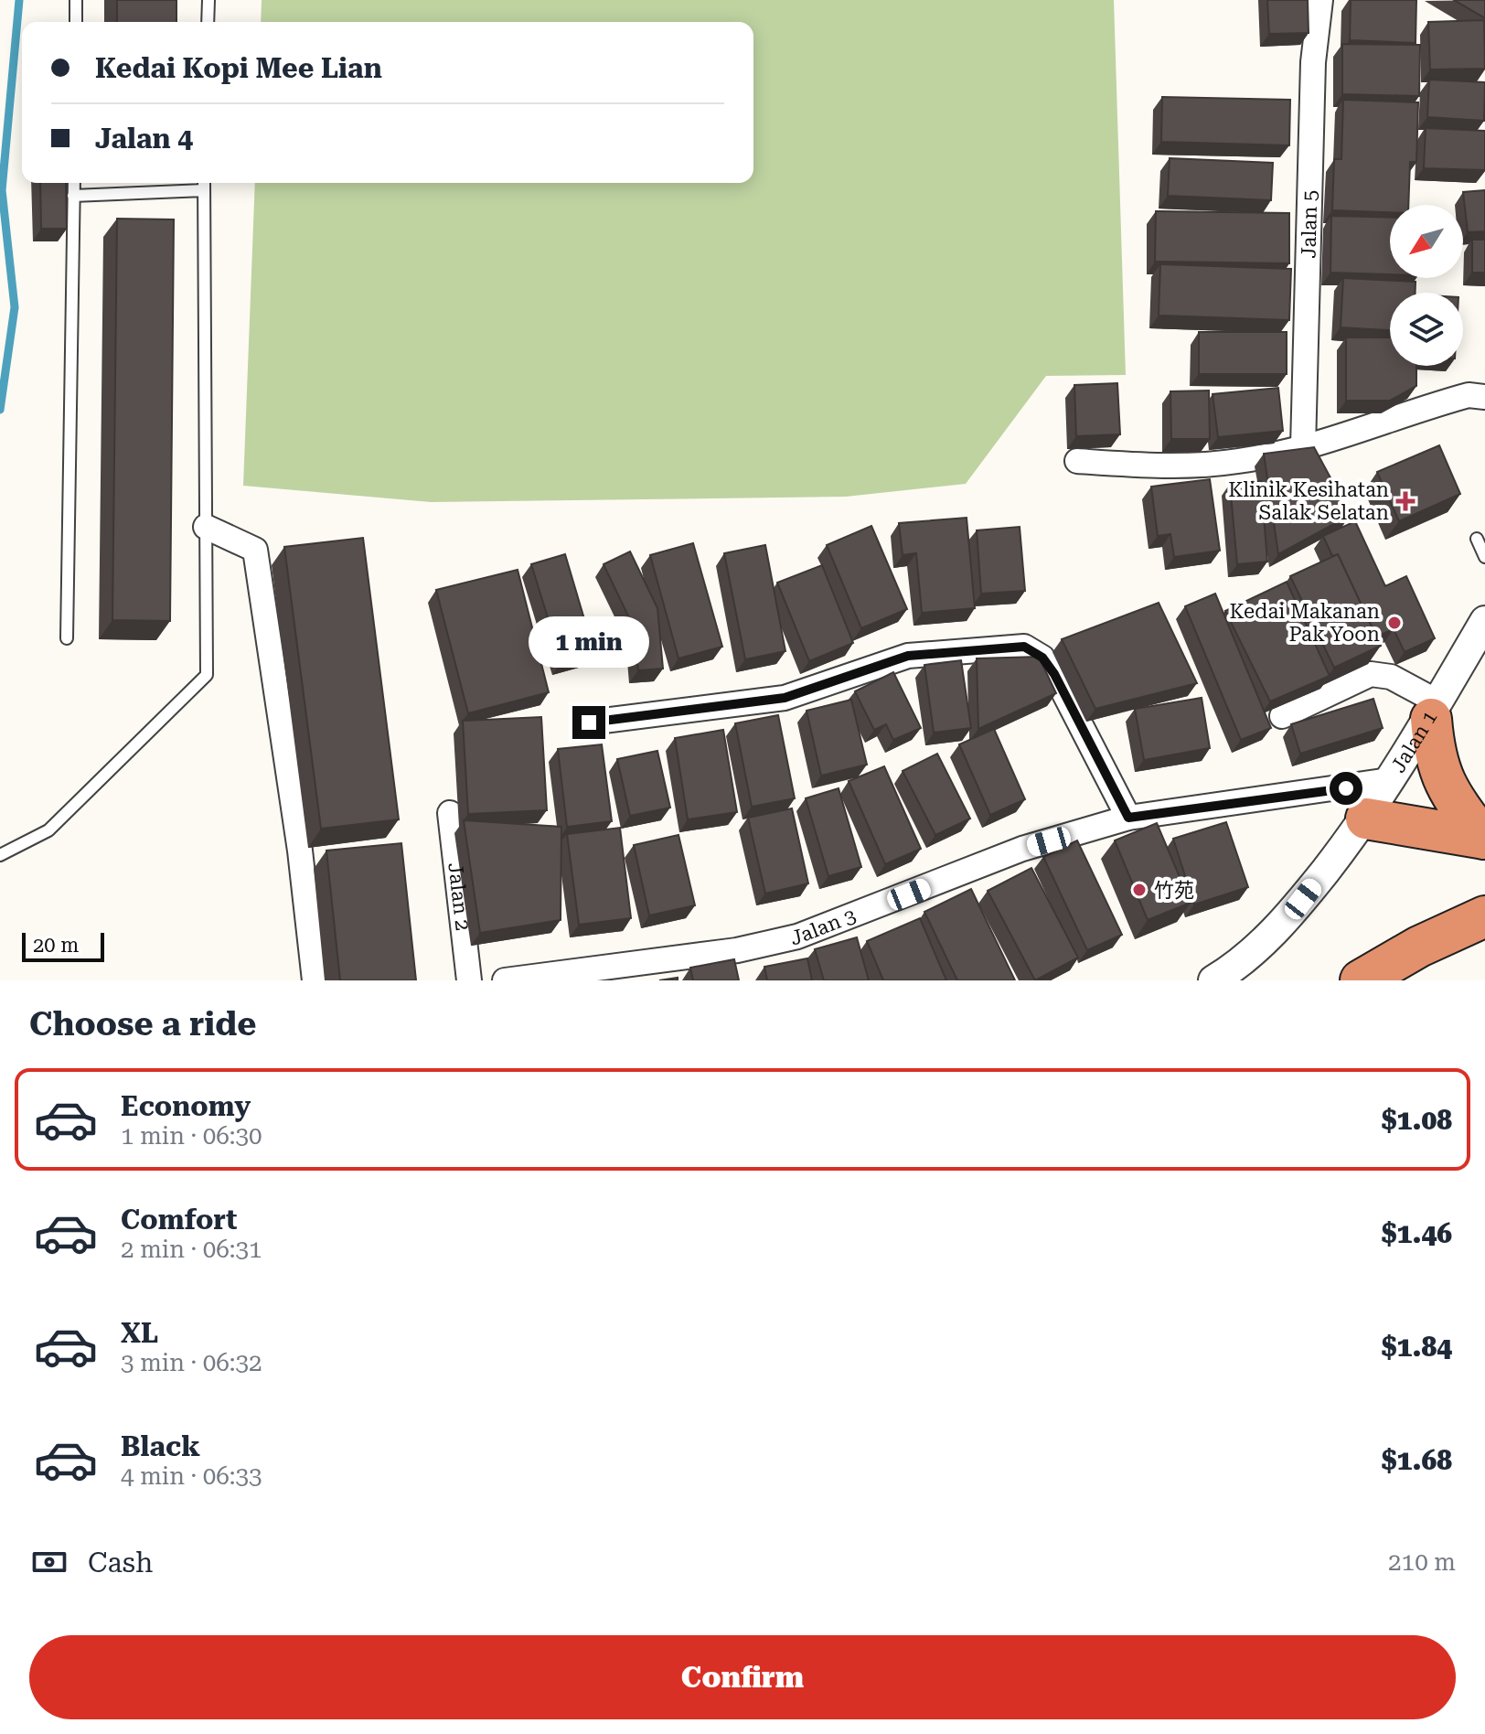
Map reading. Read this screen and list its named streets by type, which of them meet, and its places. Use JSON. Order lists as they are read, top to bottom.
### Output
{
  "streets": {
    "street": [
      "Jalan 5",
      "Jalan 1",
      "Jalan 2",
      "Jalan 3"
    ]
  },
  "crossings": [
    ["Jalan 1", "Jalan 3"]
  ],
  "places": {
    "health": ["Klinik Kesihatan Salak Selatan"],
    "other": ["Kedai Makanan Pak Yoon", "竹苑"]
  },
  "scale_bar": "20 m",
  "north": "bottom left",
  "page": {
    "banner": ["Kedai Kopi Mee Lian", "Jalan 4"],
    "bubble": "1 min",
    "scale": "20 m",
    "heading": "Choose a ride",
    "list": [
      {
        "name": "Economy",
        "note": "1 min · 06:30",
        "value": "$1.08"
      },
      {
        "name": "Comfort",
        "note": "2 min · 06:31",
        "value": "$1.46"
      },
      {
        "name": "XL",
        "note": "3 min · 06:32",
        "value": "$1.84"
      },
      {
        "name": "Black",
        "note": "4 min · 06:33",
        "value": "$1.68"
      }
    ],
    "pay": ["Cash", "210 m"],
    "buttons": "Confirm"
  }
}
